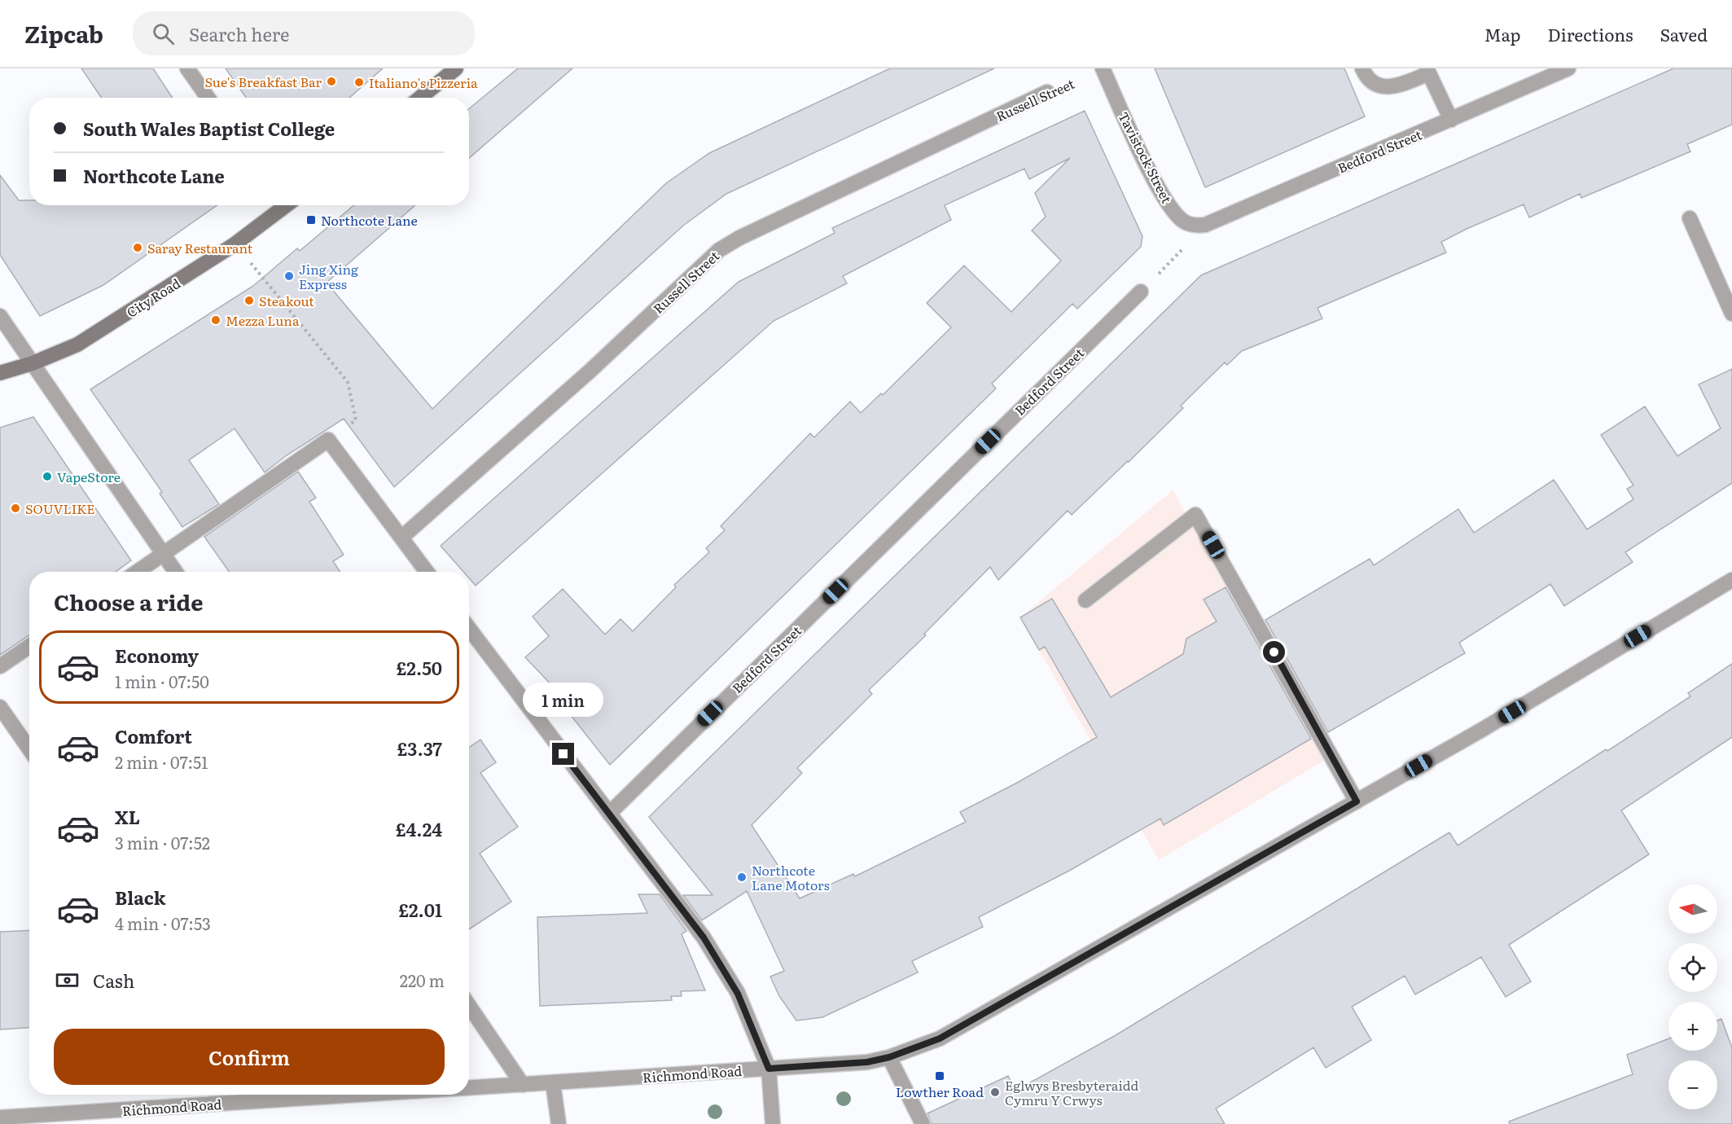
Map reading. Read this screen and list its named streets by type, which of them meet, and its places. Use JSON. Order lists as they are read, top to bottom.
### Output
{
  "streets": {
    "main road": ["City Road"],
    "street": [
      "Russell Street",
      "Bedford Street",
      "Tavistock Street",
      "Richmond Road"
    ]
  },
  "crossings": [
    ["Bedford Street", "Tavistock Street"]
  ],
  "places": {
    "other": [
      "Sue's Breakfast Bar",
      "Italiano's Pizzeria",
      "Saray Restaurant",
      "Jing Xing Express",
      "Steakout",
      "Mezza Luna",
      "VapeStore",
      "SOUVLIKE",
      "Northcote Lane Motors",
      "Eglwys Bresbyteraidd Cymru Y Crwys"
    ],
    "transit": ["Northcote Lane", "Lowther Road"]
  },
  "north": "left",
  "page": {
    "header": "Zipcab",
    "search": "Search here",
    "nav": ["Map", "Directions", "Saved"],
    "banner": ["South Wales Baptist College", "Northcote Lane"],
    "heading": "Choose a ride",
    "list": [
      {
        "name": "Economy",
        "note": "1 min · 07:50",
        "value": "£2.50"
      },
      {
        "name": "Comfort",
        "note": "2 min · 07:51",
        "value": "£3.37"
      },
      {
        "name": "XL",
        "note": "3 min · 07:52",
        "value": "£4.24"
      },
      {
        "name": "Black",
        "note": "4 min · 07:53",
        "value": "£2.01"
      }
    ],
    "bubble": "1 min",
    "map_buttons": ["+", "−"],
    "pay": ["Cash", "220 m"],
    "buttons": "Confirm"
  }
}
